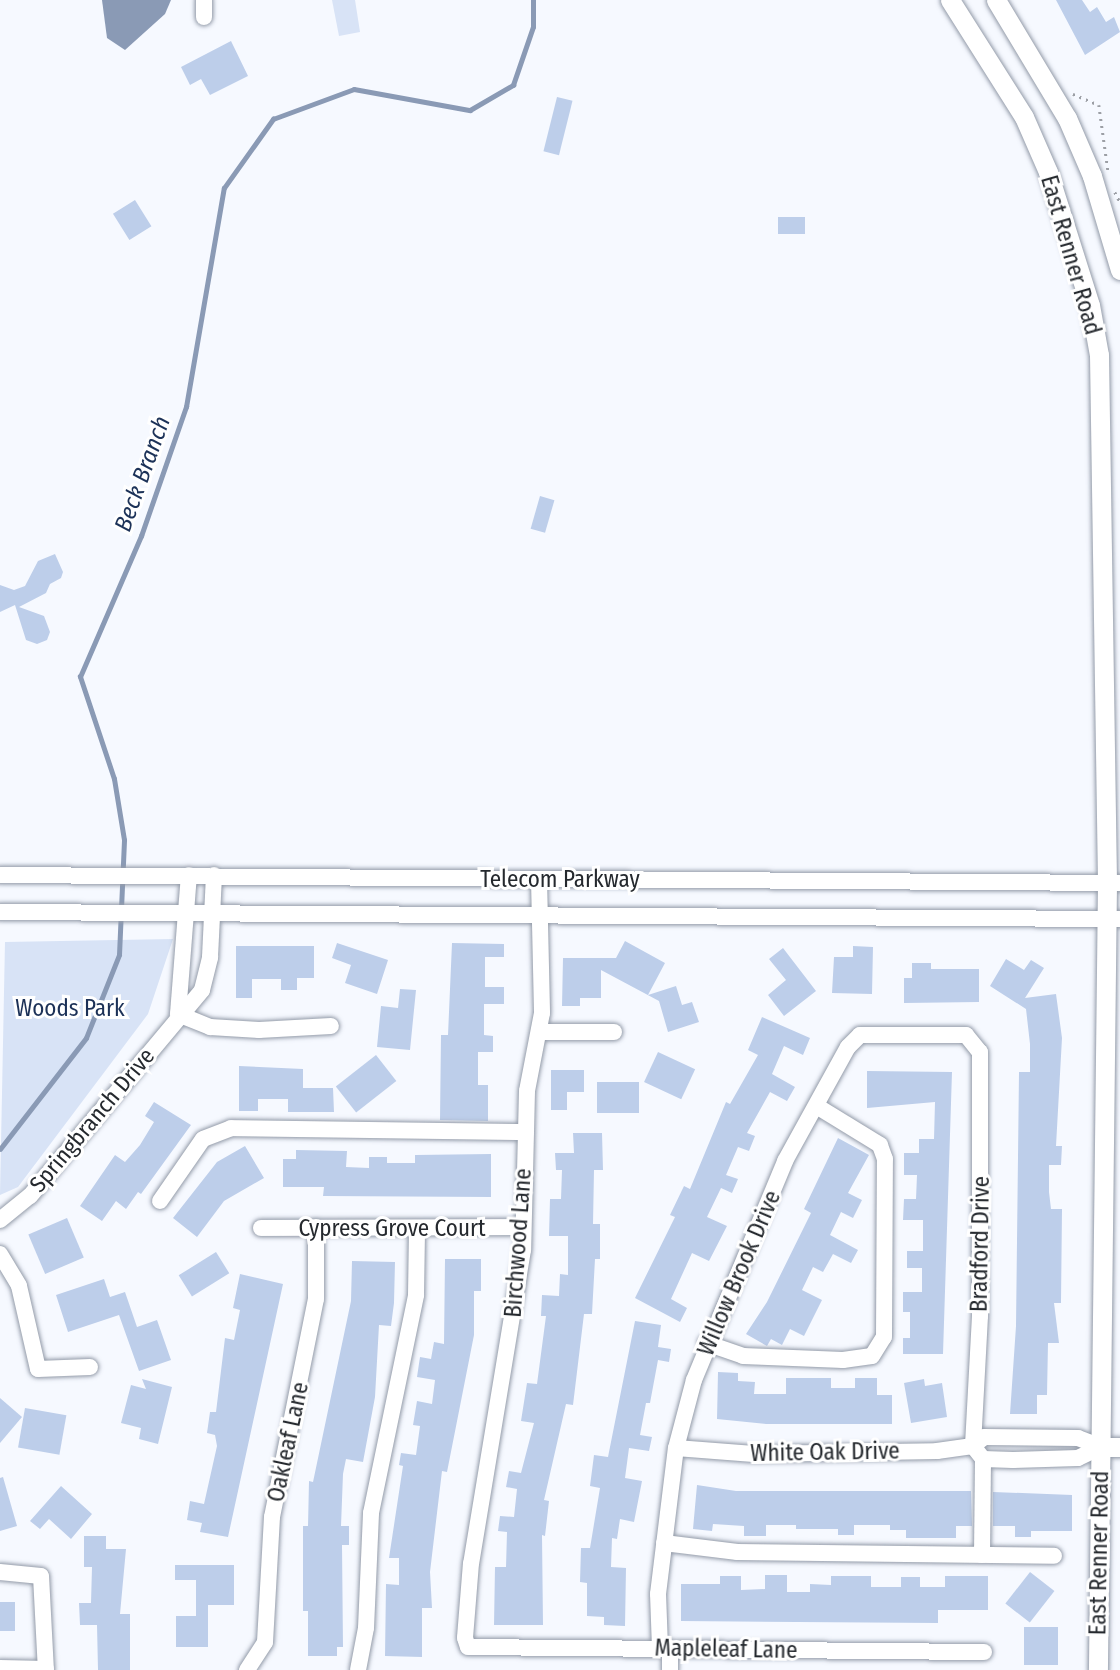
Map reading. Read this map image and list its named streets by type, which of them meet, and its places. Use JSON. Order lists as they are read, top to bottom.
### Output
{
  "streets": {
    "main road": ["East Renner Road"],
    "street": [
      "Telecom Parkway",
      "Springbranch Drive",
      "Cypress Grove Court",
      "Birchwood Lane",
      "Bradford Drive",
      "Willow Brook Drive",
      "Oakleaf Lane",
      "White Oak Drive",
      "Mapleleaf Lane"
    ]
  },
  "crossings": [
    ["East Renner Road", "Telecom Parkway"],
    ["East Renner Road", "White Oak Drive"],
    ["Telecom Parkway", "Springbranch Drive"],
    ["Telecom Parkway", "Birchwood Lane"],
    ["Cypress Grove Court", "Birchwood Lane"],
    ["Cypress Grove Court", "Oakleaf Lane"],
    ["Birchwood Lane", "Mapleleaf Lane"],
    ["Bradford Drive", "Willow Brook Drive"],
    ["Bradford Drive", "White Oak Drive"],
    ["Willow Brook Drive", "White Oak Drive"],
    ["Willow Brook Drive", "Mapleleaf Lane"]
  ],
  "water": ["Beck Branch"],
  "parks": ["Woods Park"]
}
